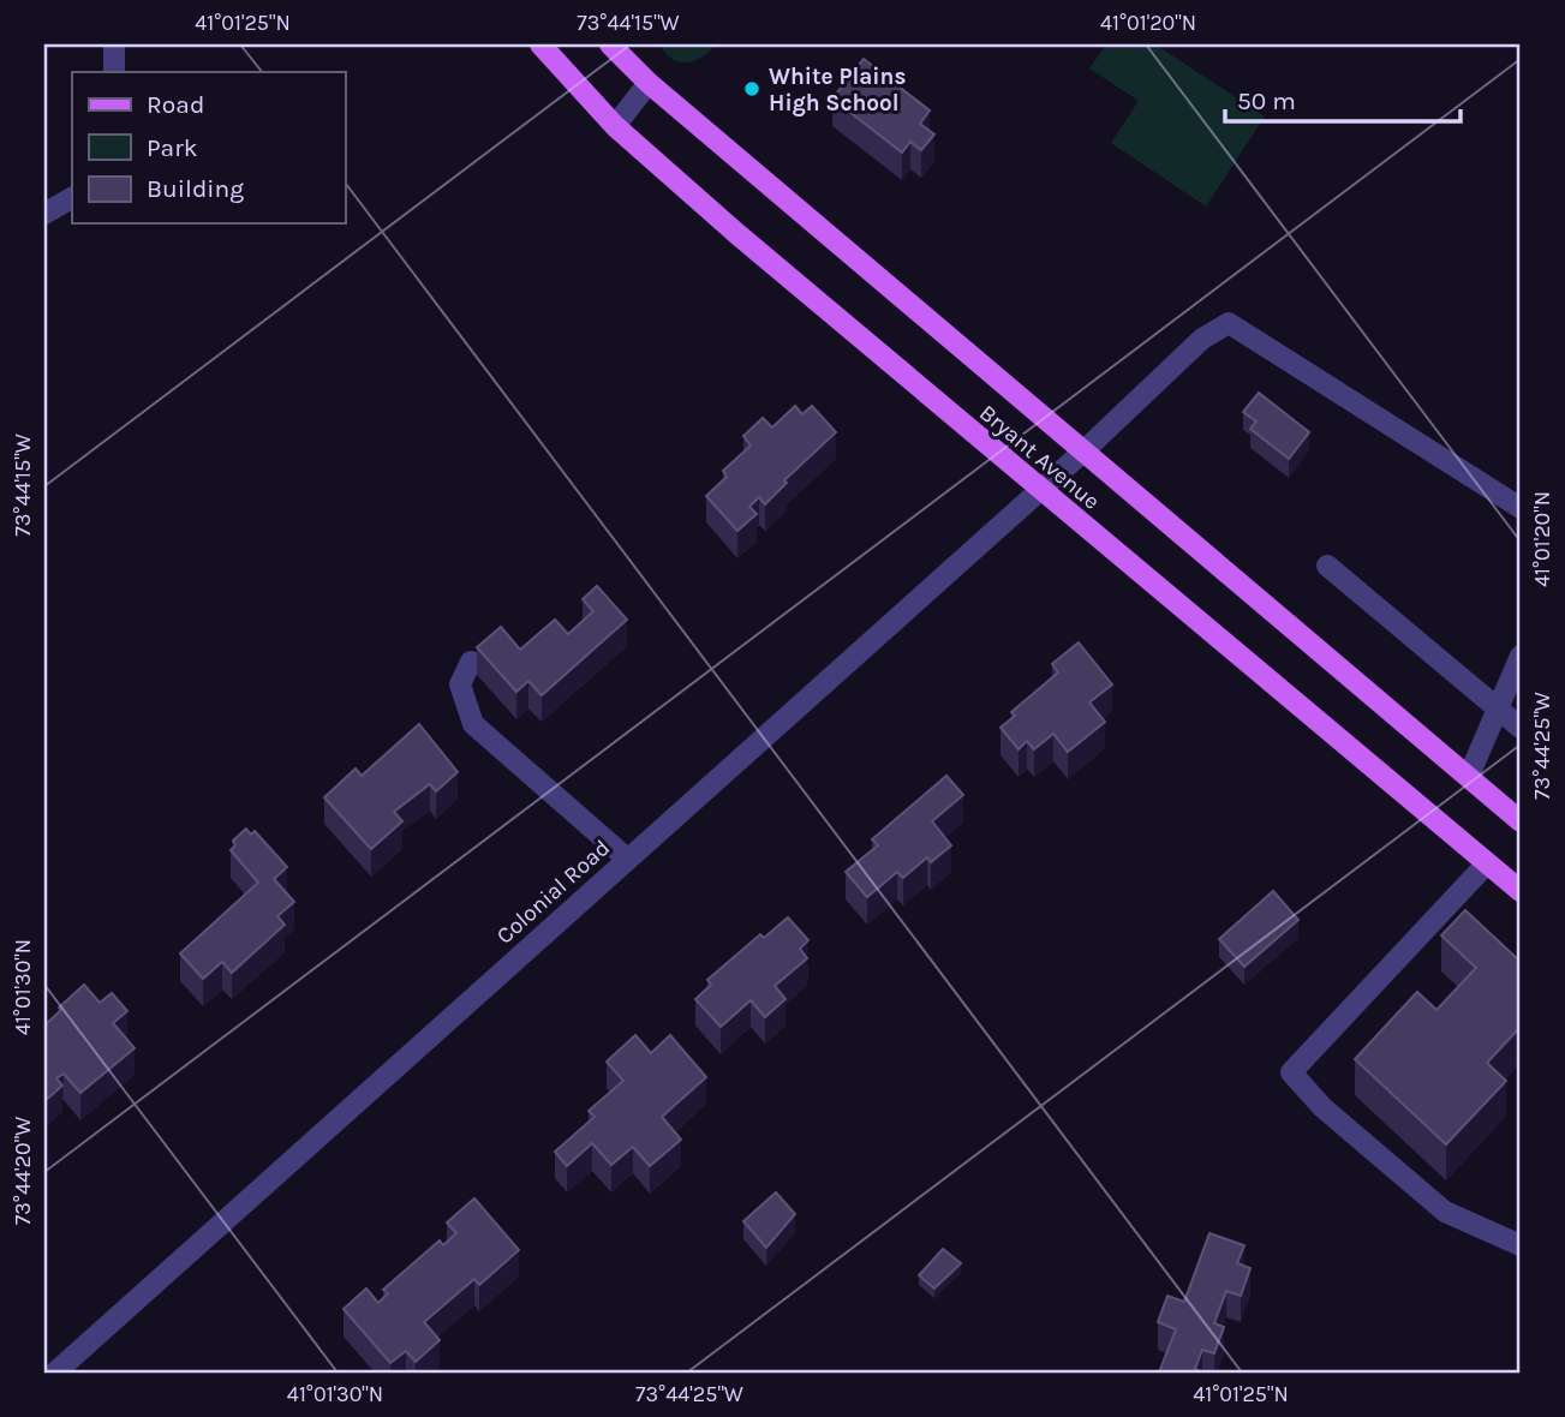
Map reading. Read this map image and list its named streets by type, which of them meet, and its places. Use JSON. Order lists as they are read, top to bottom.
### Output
{
  "streets": {
    "main road": ["Bryant Avenue"],
    "street": ["Colonial Road"]
  },
  "crossings": [
    ["Bryant Avenue", "Colonial Road"]
  ],
  "places": ["White Plains High School"],
  "legend": ["Road", "Park", "Building"],
  "scale_bar": "50 m",
  "coordinates": [
    "41°01'25\"N",
    "73°44'15\"W",
    "41°01'20\"N",
    "73°44'25\"W",
    "41°01'30\"N",
    "73°44'20\"W"
  ]
}
